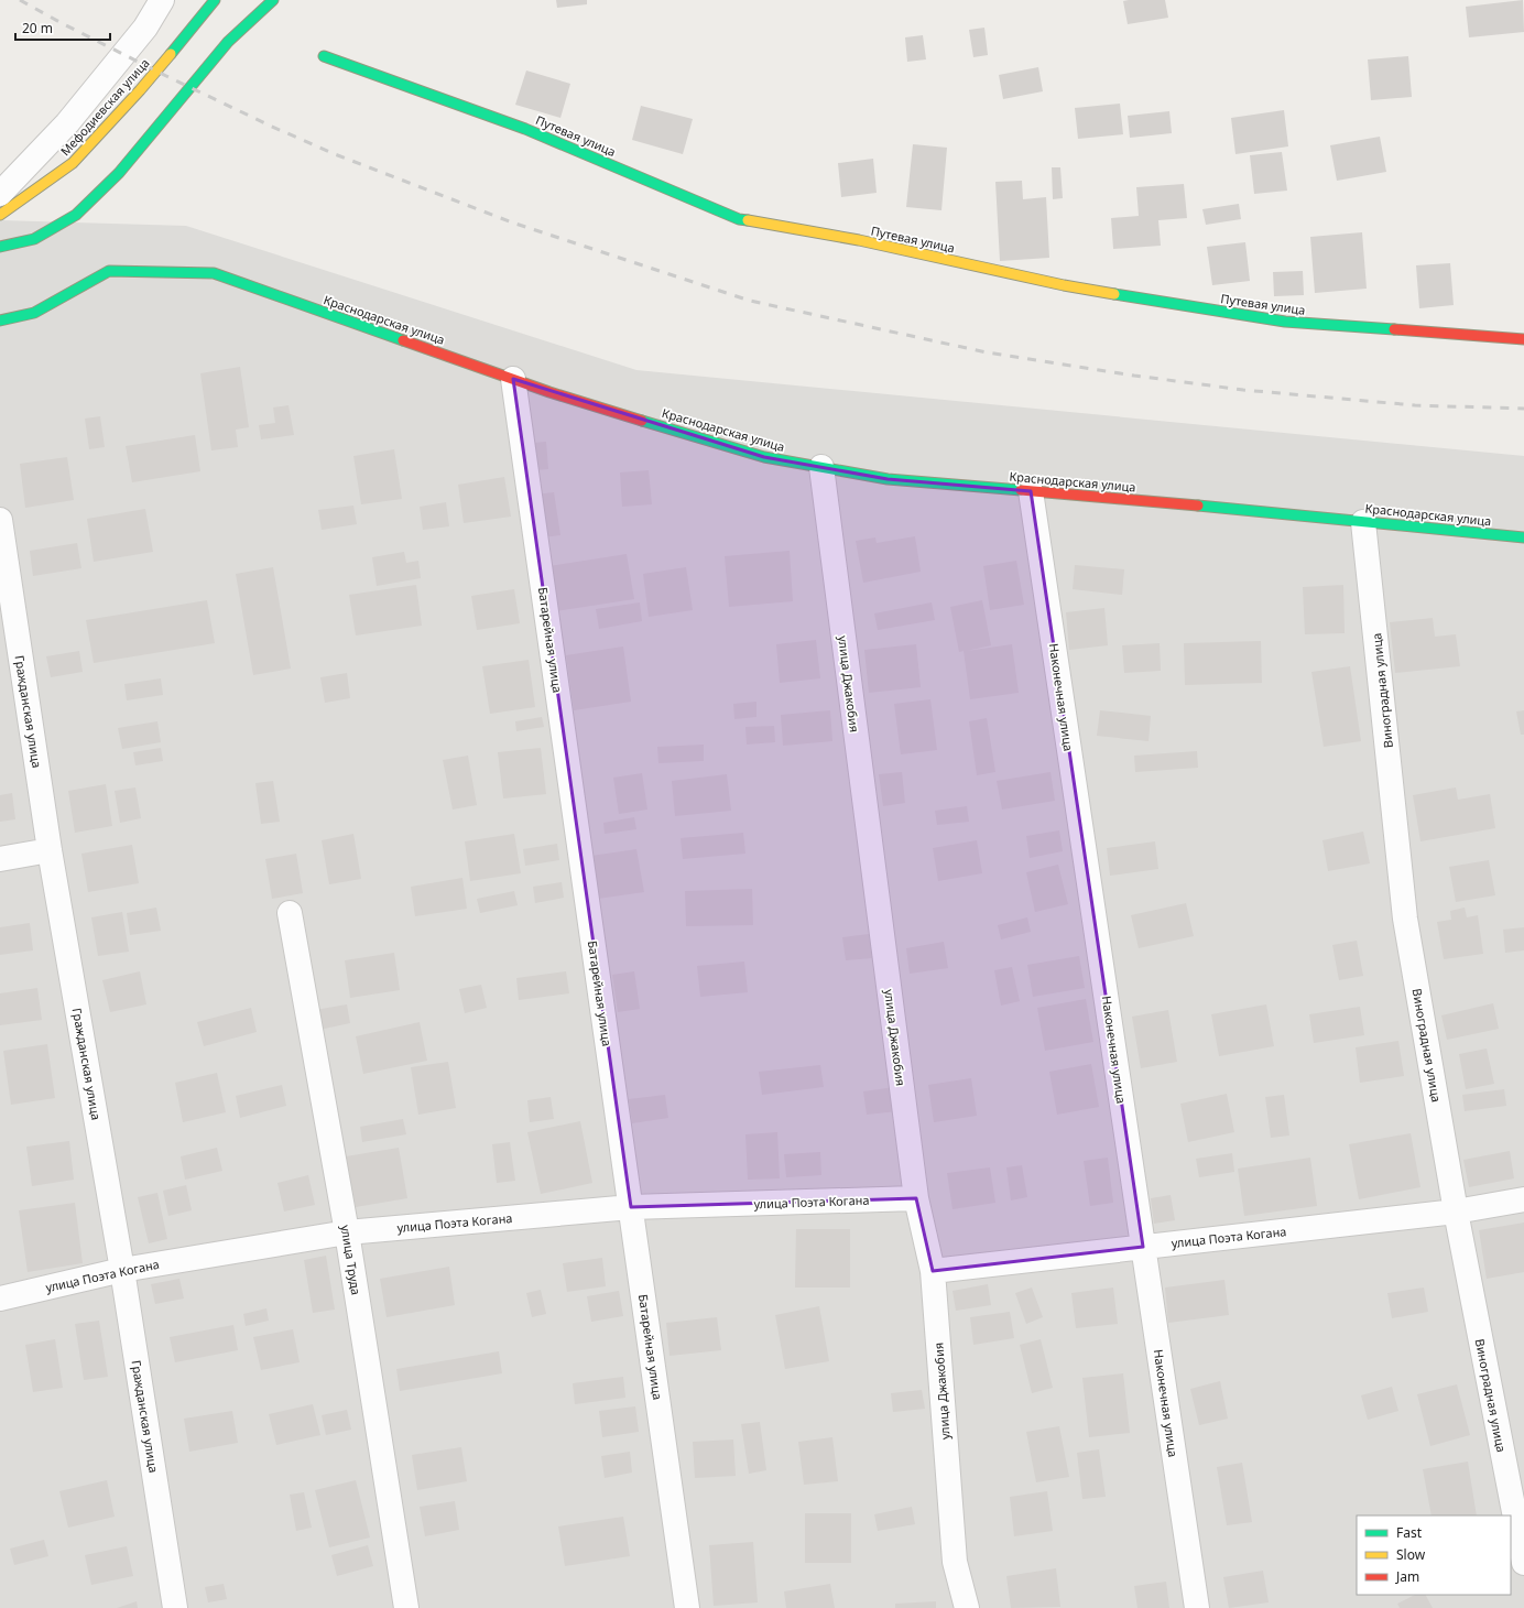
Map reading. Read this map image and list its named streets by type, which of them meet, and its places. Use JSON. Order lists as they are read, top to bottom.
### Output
{
  "streets": {
    "street": [
      "Мефодиевская улица",
      "Путевая улица",
      "Краснодарская улица",
      "Батарейная улица",
      "улица Джакобия",
      "Виноградная улица",
      "Наконечная улица",
      "Гражданская улица",
      "улица Поэта Когана",
      "улица Труда"
    ]
  },
  "crossings": [
    ["Краснодарская улица", "Батарейная улица"],
    ["Краснодарская улица", "улица Джакобия"],
    ["Краснодарская улица", "Виноградная улица"],
    ["Краснодарская улица", "Наконечная улица"],
    ["Батарейная улица", "улица Поэта Когана"],
    ["улица Джакобия", "улица Поэта Когана"],
    ["Виноградная улица", "улица Поэта Когана"],
    ["Наконечная улица", "улица Поэта Когана"],
    ["Гражданская улица", "улица Поэта Когана"],
    ["улица Поэта Когана", "улица Труда"]
  ],
  "legend": ["Fast", "Slow", "Jam"],
  "scale_bar": "20 m"
}
